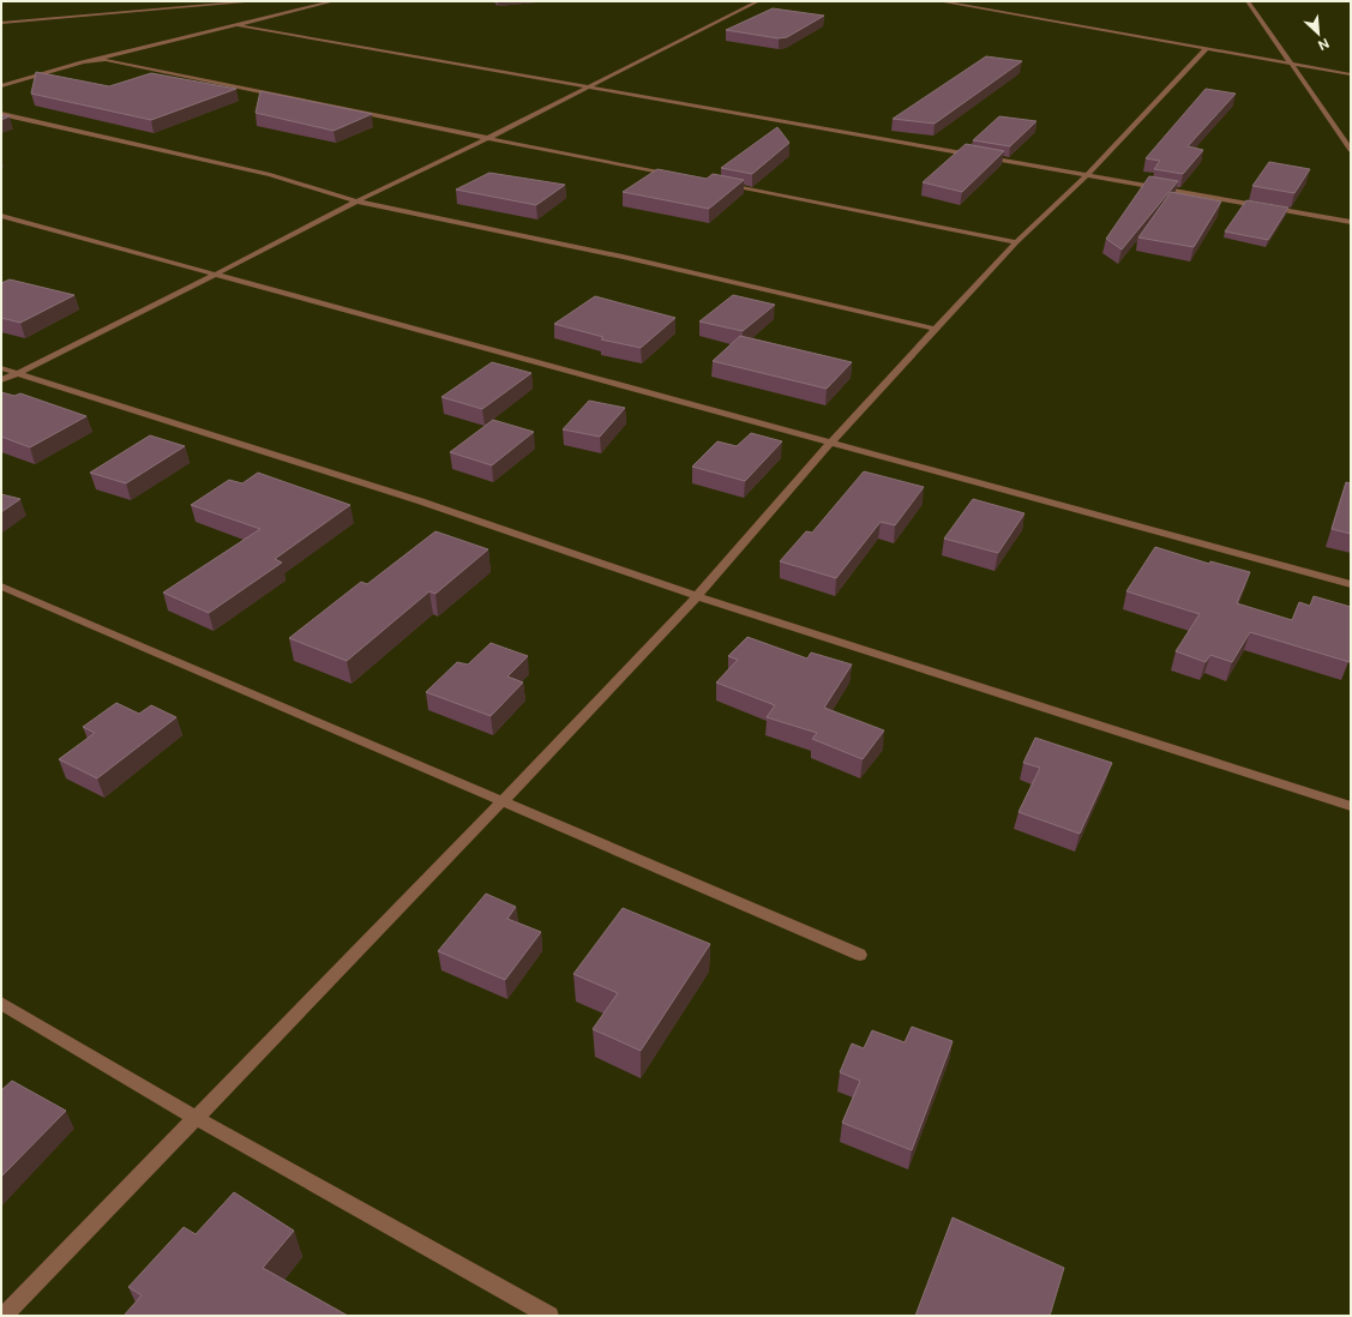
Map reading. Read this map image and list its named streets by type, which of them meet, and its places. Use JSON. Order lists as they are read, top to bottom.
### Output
{
  "north": "bottom right"
}
